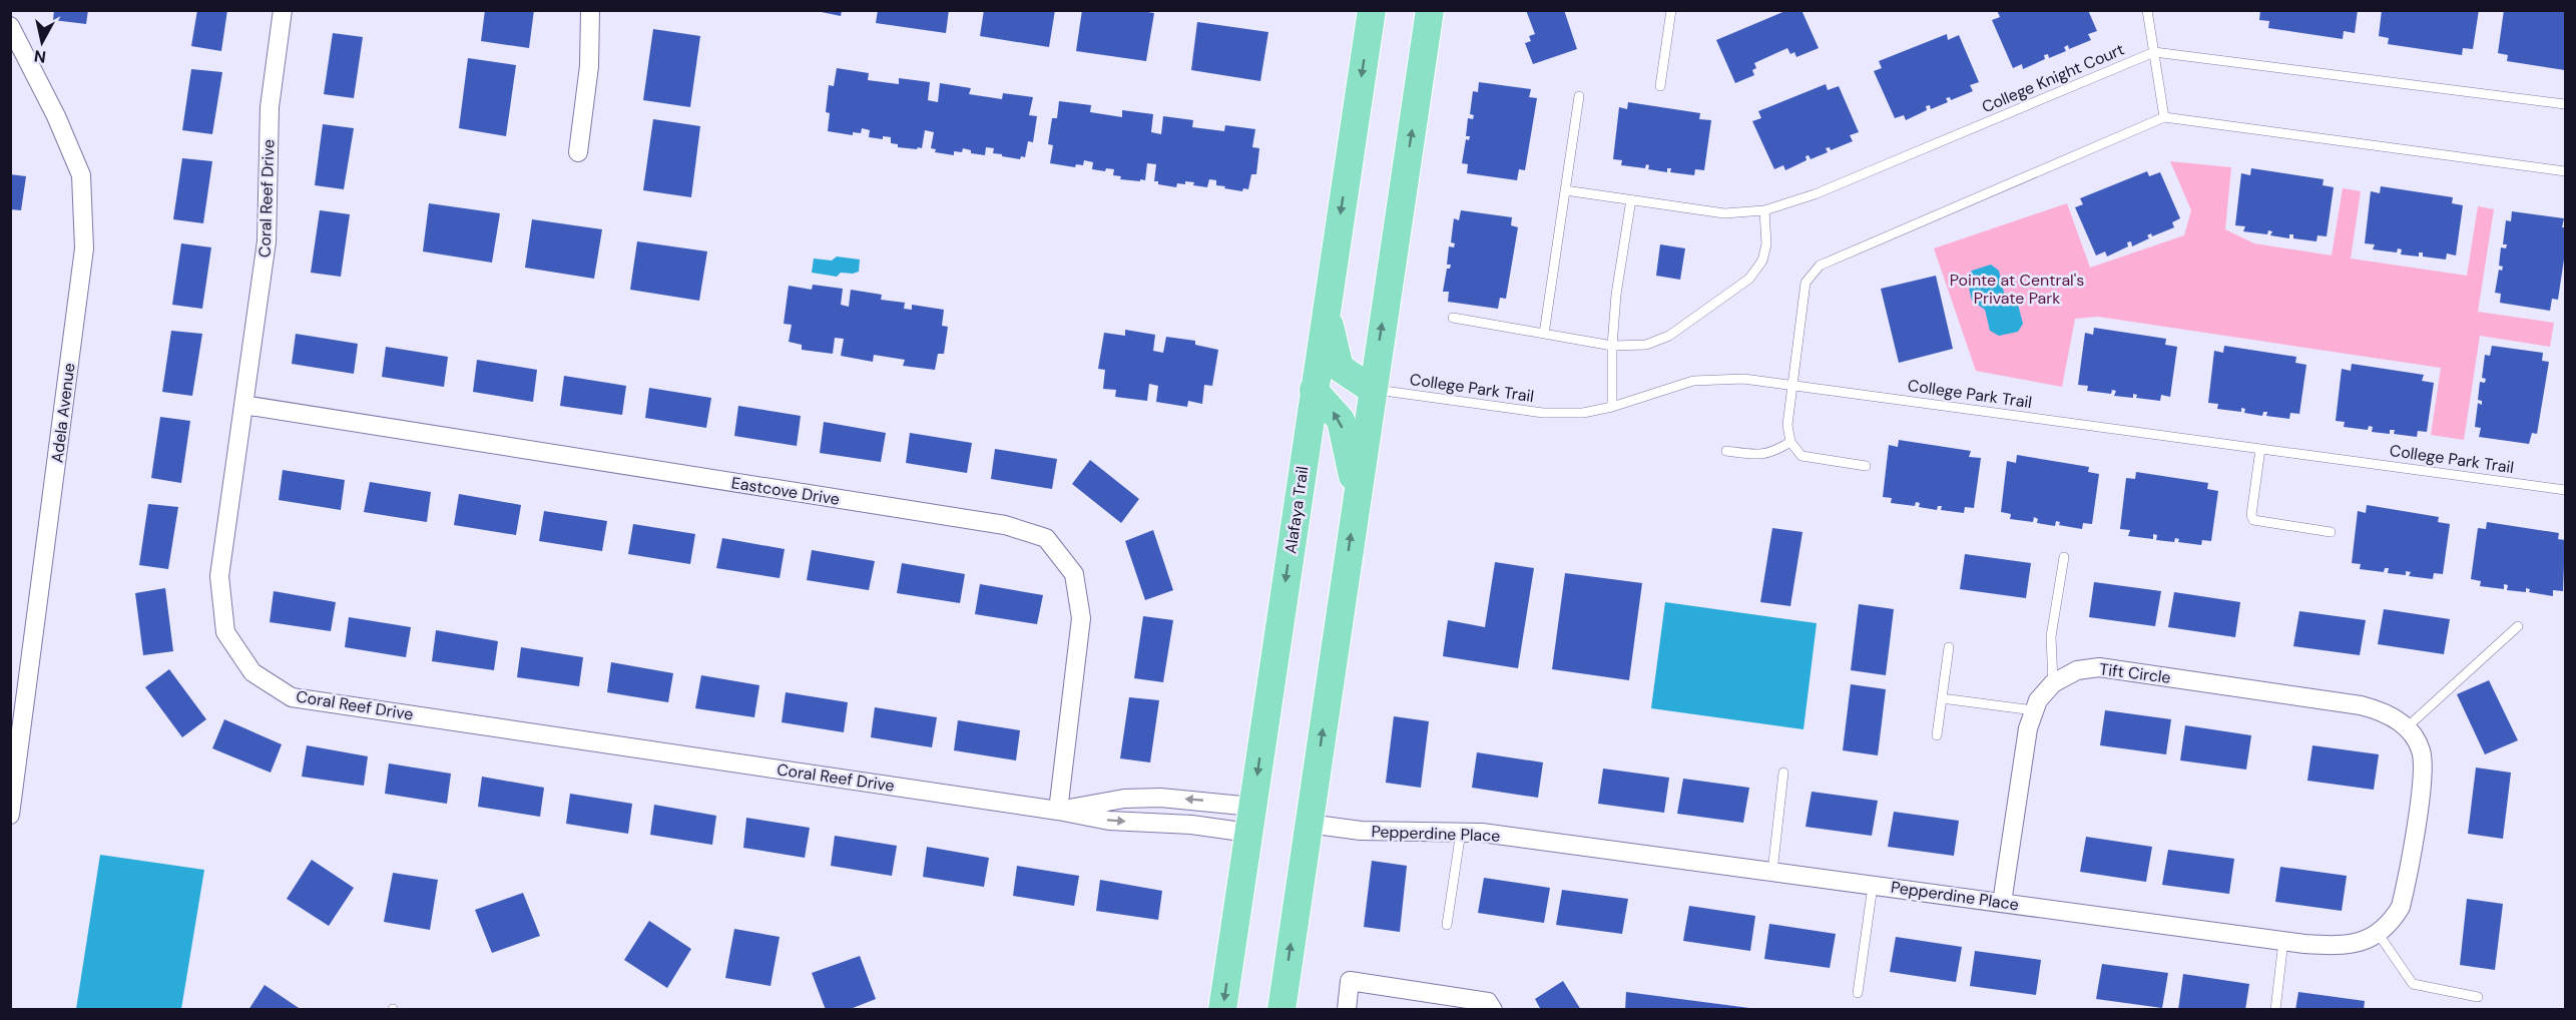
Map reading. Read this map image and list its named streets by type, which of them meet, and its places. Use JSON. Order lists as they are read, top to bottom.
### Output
{
  "streets": {
    "main road": ["Alafaya Trail"],
    "street": [
      "Coral Reef Drive",
      "Adela Avenue",
      "Eastcove Drive",
      "Tift Circle",
      "Pepperdine Place"
    ],
    "lane": ["College Knight Court", "College Park Trail"]
  },
  "crossings": [
    ["Coral Reef Drive", "Eastcove Drive"],
    ["Coral Reef Drive", "Alafaya Trail"],
    ["Tift Circle", "Pepperdine Place"]
  ],
  "parks": ["Pointe at Central's Private Park"],
  "north": "bottom"
}
